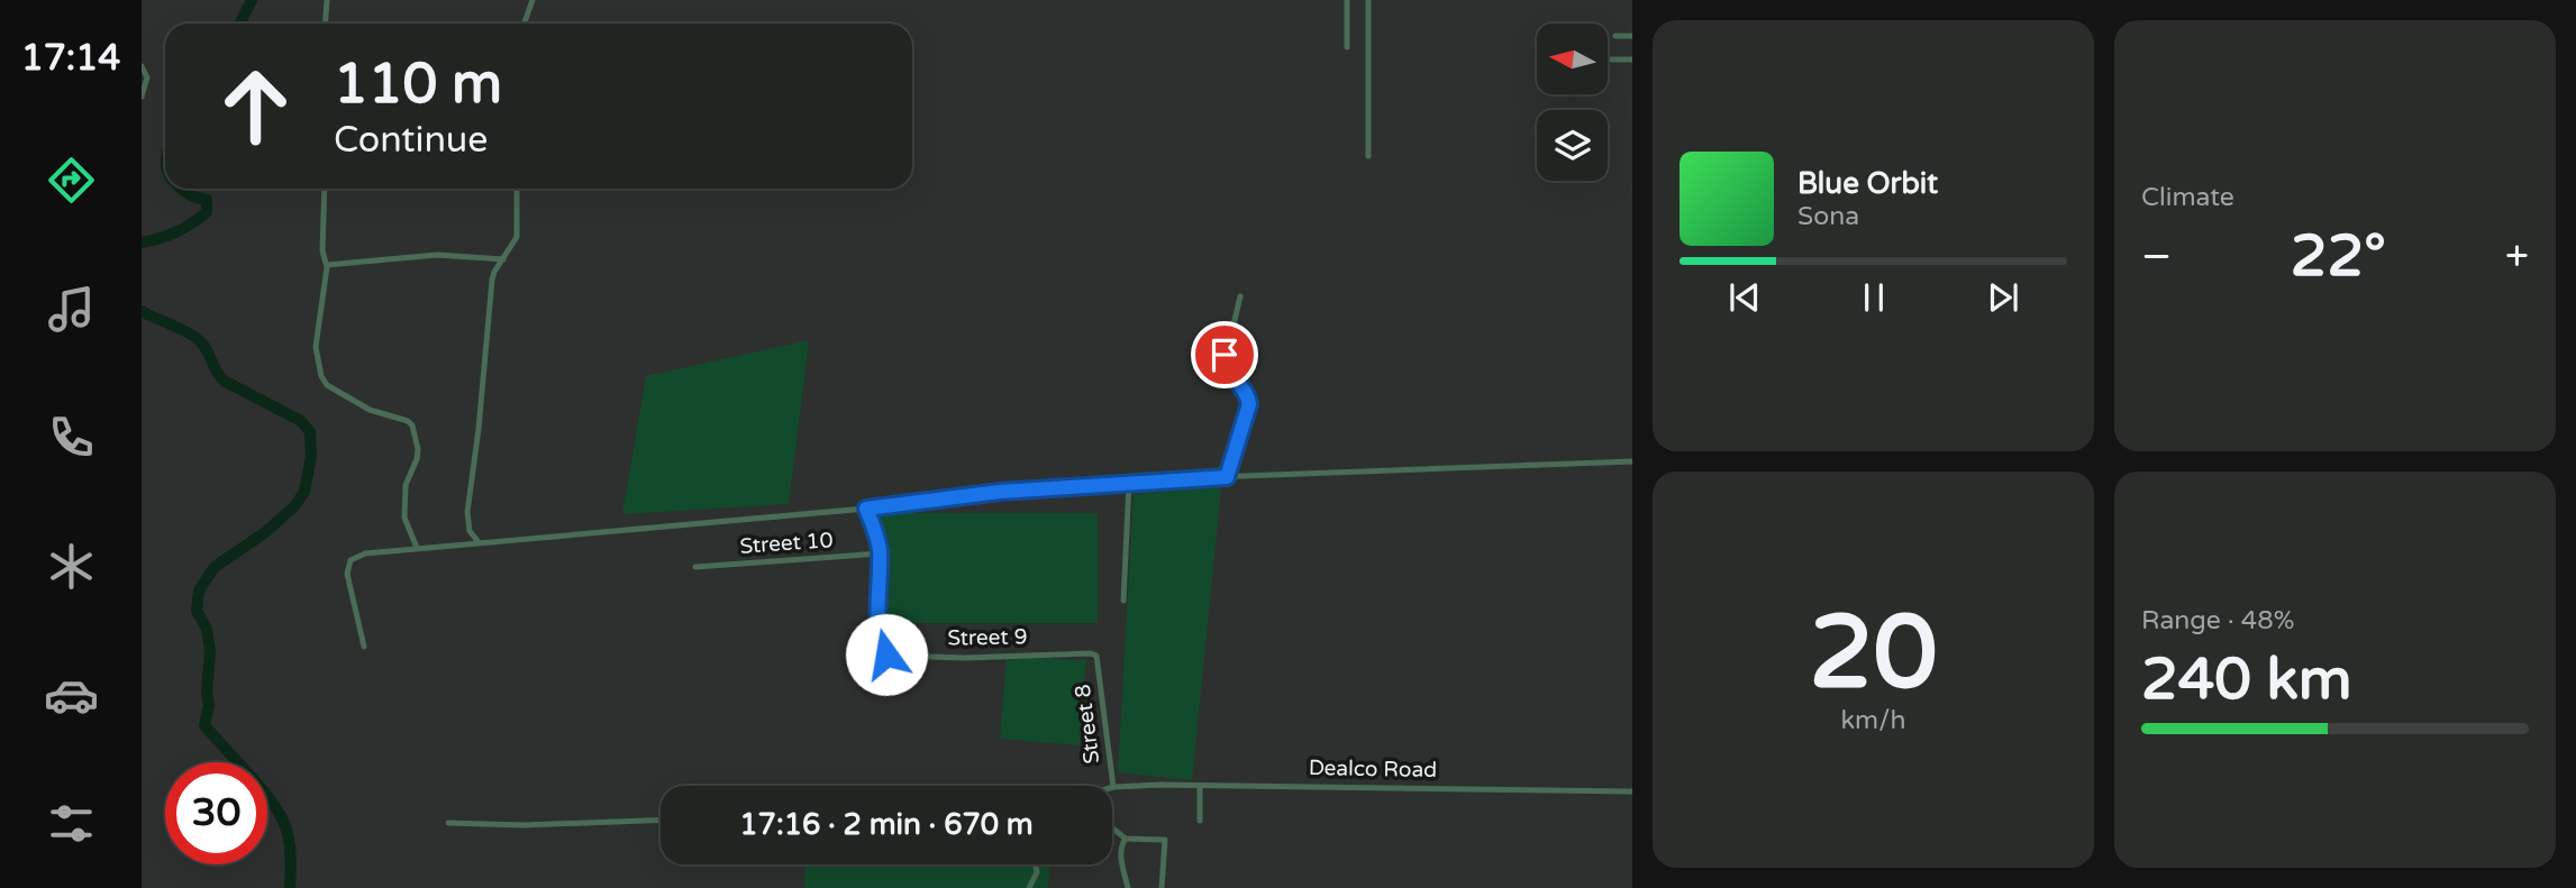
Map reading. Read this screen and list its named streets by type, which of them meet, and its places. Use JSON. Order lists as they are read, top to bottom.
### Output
{
  "streets": {
    "street": [
      "Street 10",
      "Street 9",
      "Street 8",
      "Dealco Road"
    ]
  },
  "crossings": [
    ["Street 10", "Street 9"],
    ["Street 9", "Street 8"]
  ],
  "north": "left",
  "page": {
    "tabs": "17:14",
    "tile": [
      "Climate",
      ["20", "km/h"],
      ["Range · 48%", "240 km"]
    ],
    "turn": ["110 m", "Continue"],
    "song": ["Blue Orbit", "Sona"],
    "heat": ["−", "22°", "+"],
    "limit": "30",
    "trip": "17:16 · 2 min · 670 m"
  }
}
